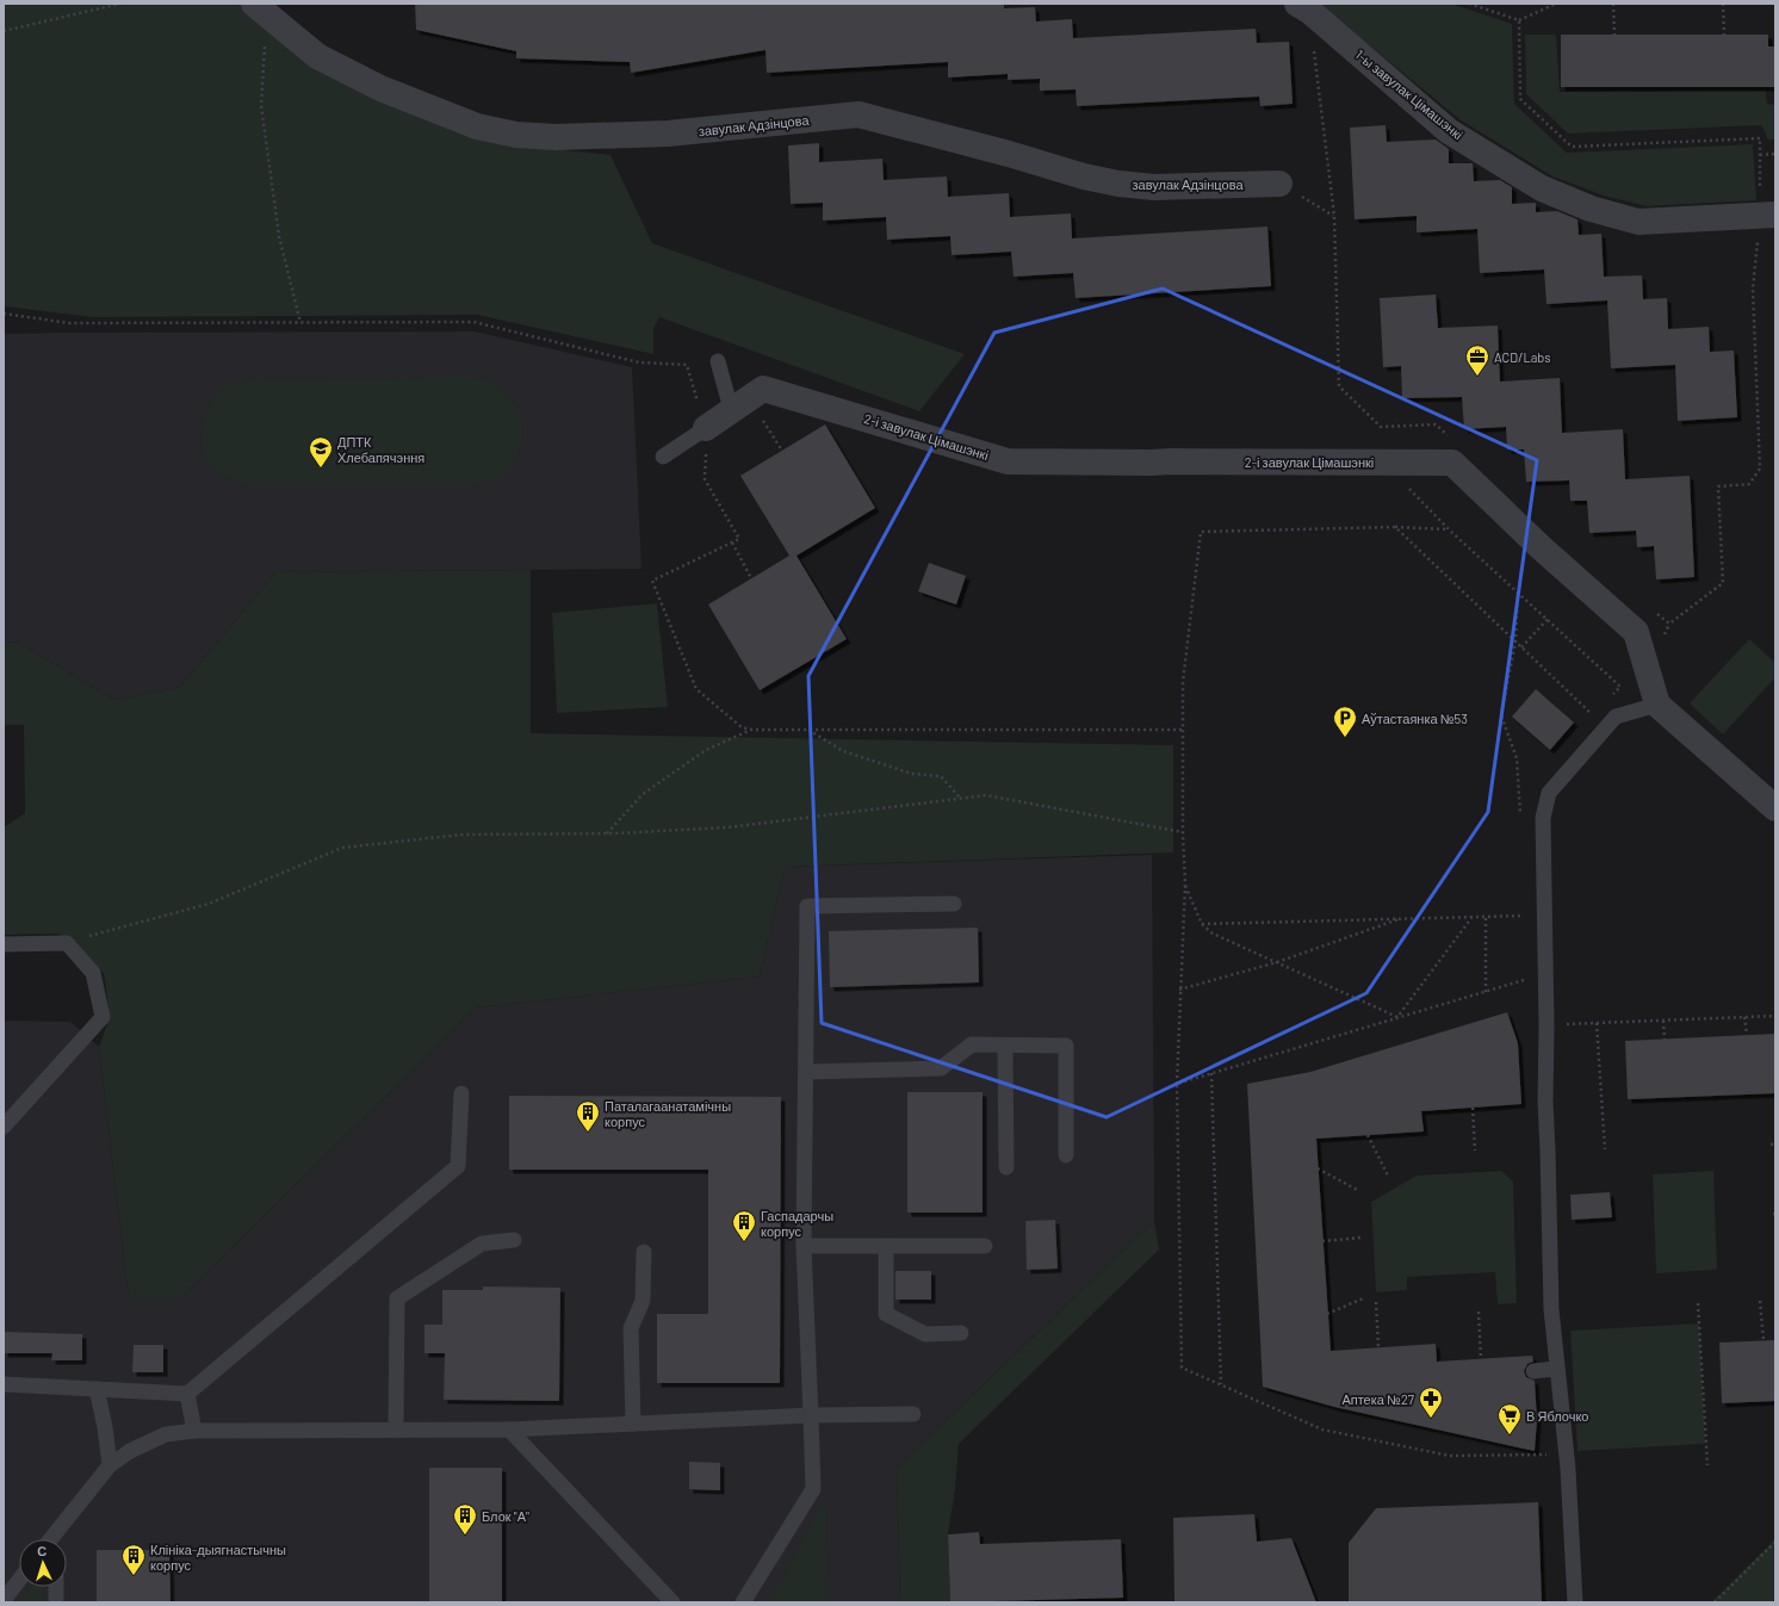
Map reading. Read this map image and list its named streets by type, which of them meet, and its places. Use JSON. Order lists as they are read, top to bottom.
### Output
{
  "streets": {
    "street": ["1-ы завулак Цімашэнкі", "завулак Адзінцова", "2-і завулак Цімашэнкі"]
  },
  "places": {
    "office": ["ACD/Labs"],
    "school or university": ["ДПТК Хлебапячэння"],
    "parking": ["Аўтастаянка №53"],
    "building": [
      "Паталагаанатамічны корпус",
      "Гаспадарчы корпус",
      "Блок \"А\"",
      "Клініка-дыягнастычны корпус"
    ],
    "pharmacy": ["Аптека №27"],
    "supermarket": ["В Яблочко"]
  },
  "north": "top"
}
